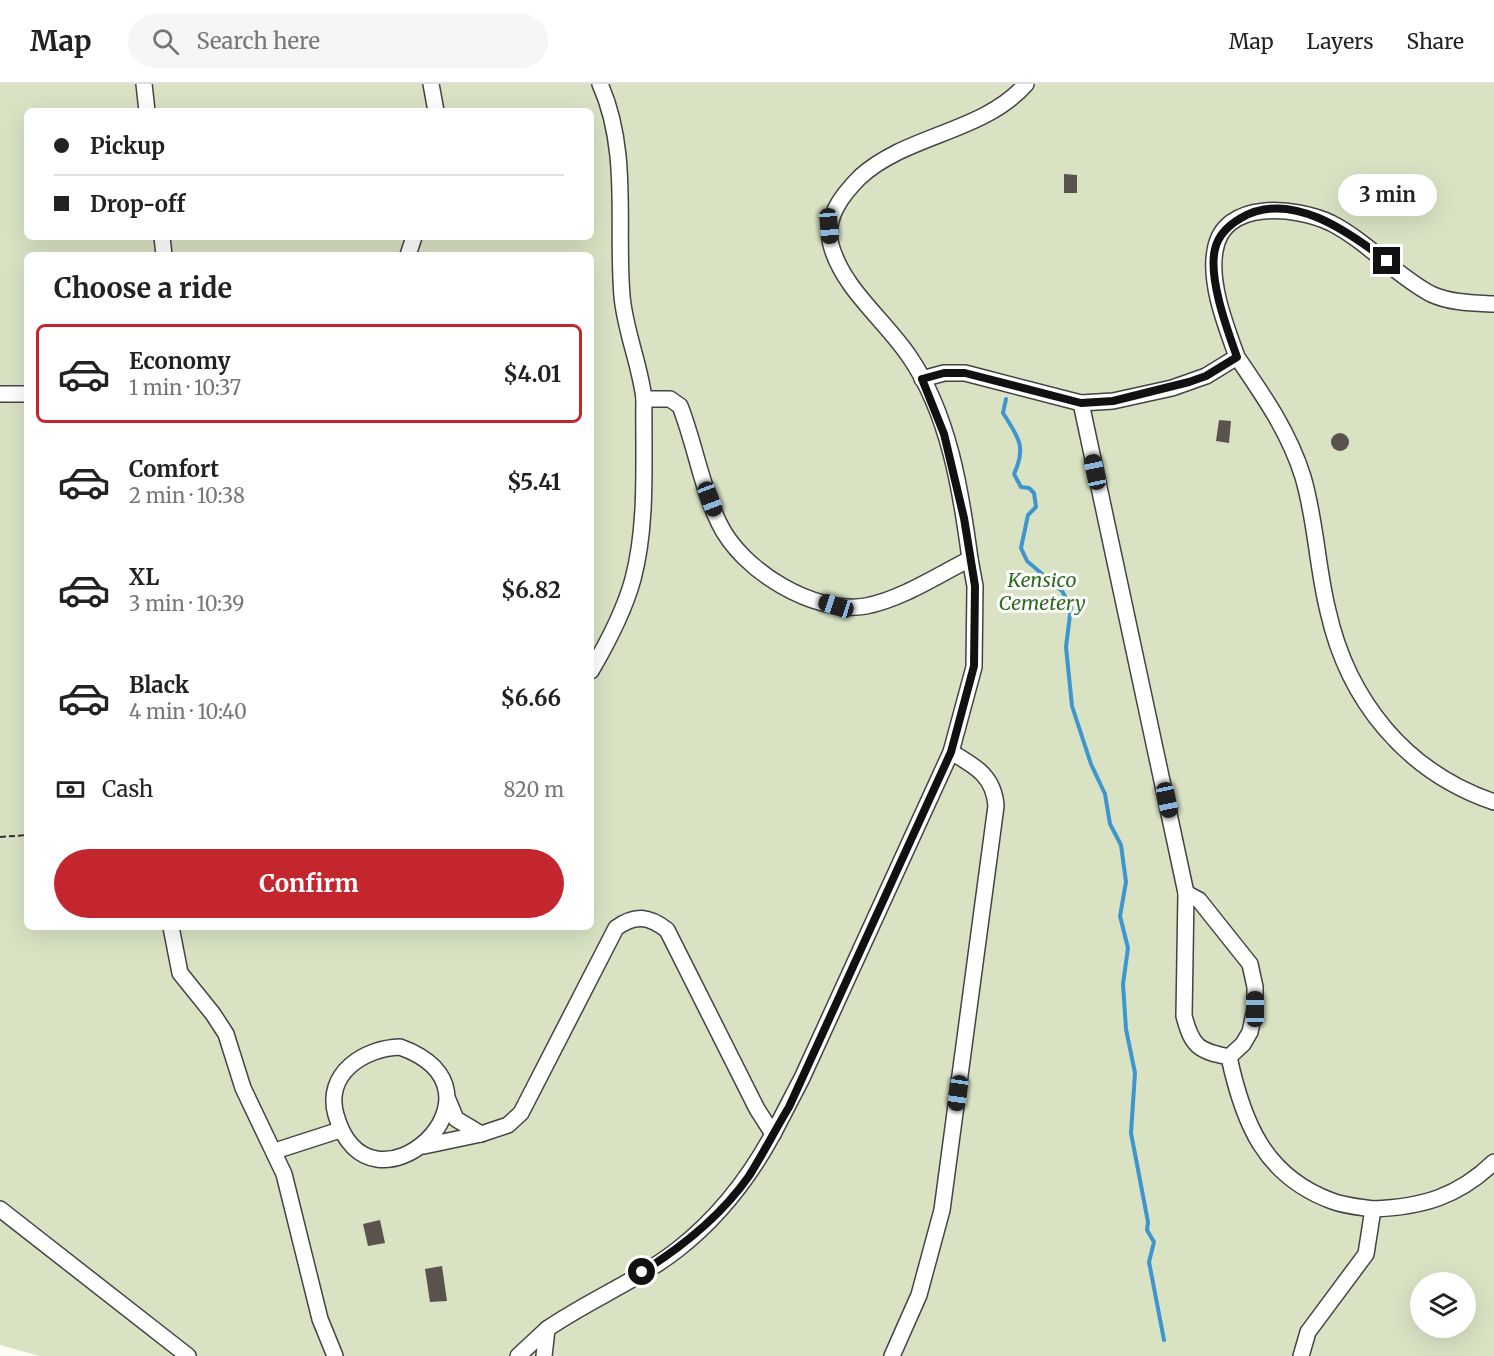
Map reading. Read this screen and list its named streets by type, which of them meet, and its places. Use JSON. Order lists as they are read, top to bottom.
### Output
{
  "parks": ["Kensico Cemetery"],
  "page": {
    "header": "Map",
    "search": "Search here",
    "nav": ["Map", "Layers", "Share"],
    "banner": ["Pickup", "Drop-off"],
    "bubble": "3 min",
    "heading": "Choose a ride",
    "list": [
      {
        "name": "Economy",
        "note": "1 min · 10:37",
        "value": "$4.01"
      },
      {
        "name": "Comfort",
        "note": "2 min · 10:38",
        "value": "$5.41"
      },
      {
        "name": "XL",
        "note": "3 min · 10:39",
        "value": "$6.82"
      },
      {
        "name": "Black",
        "note": "4 min · 10:40",
        "value": "$6.66"
      }
    ],
    "pay": ["Cash", "820 m"],
    "buttons": "Confirm"
  }
}
